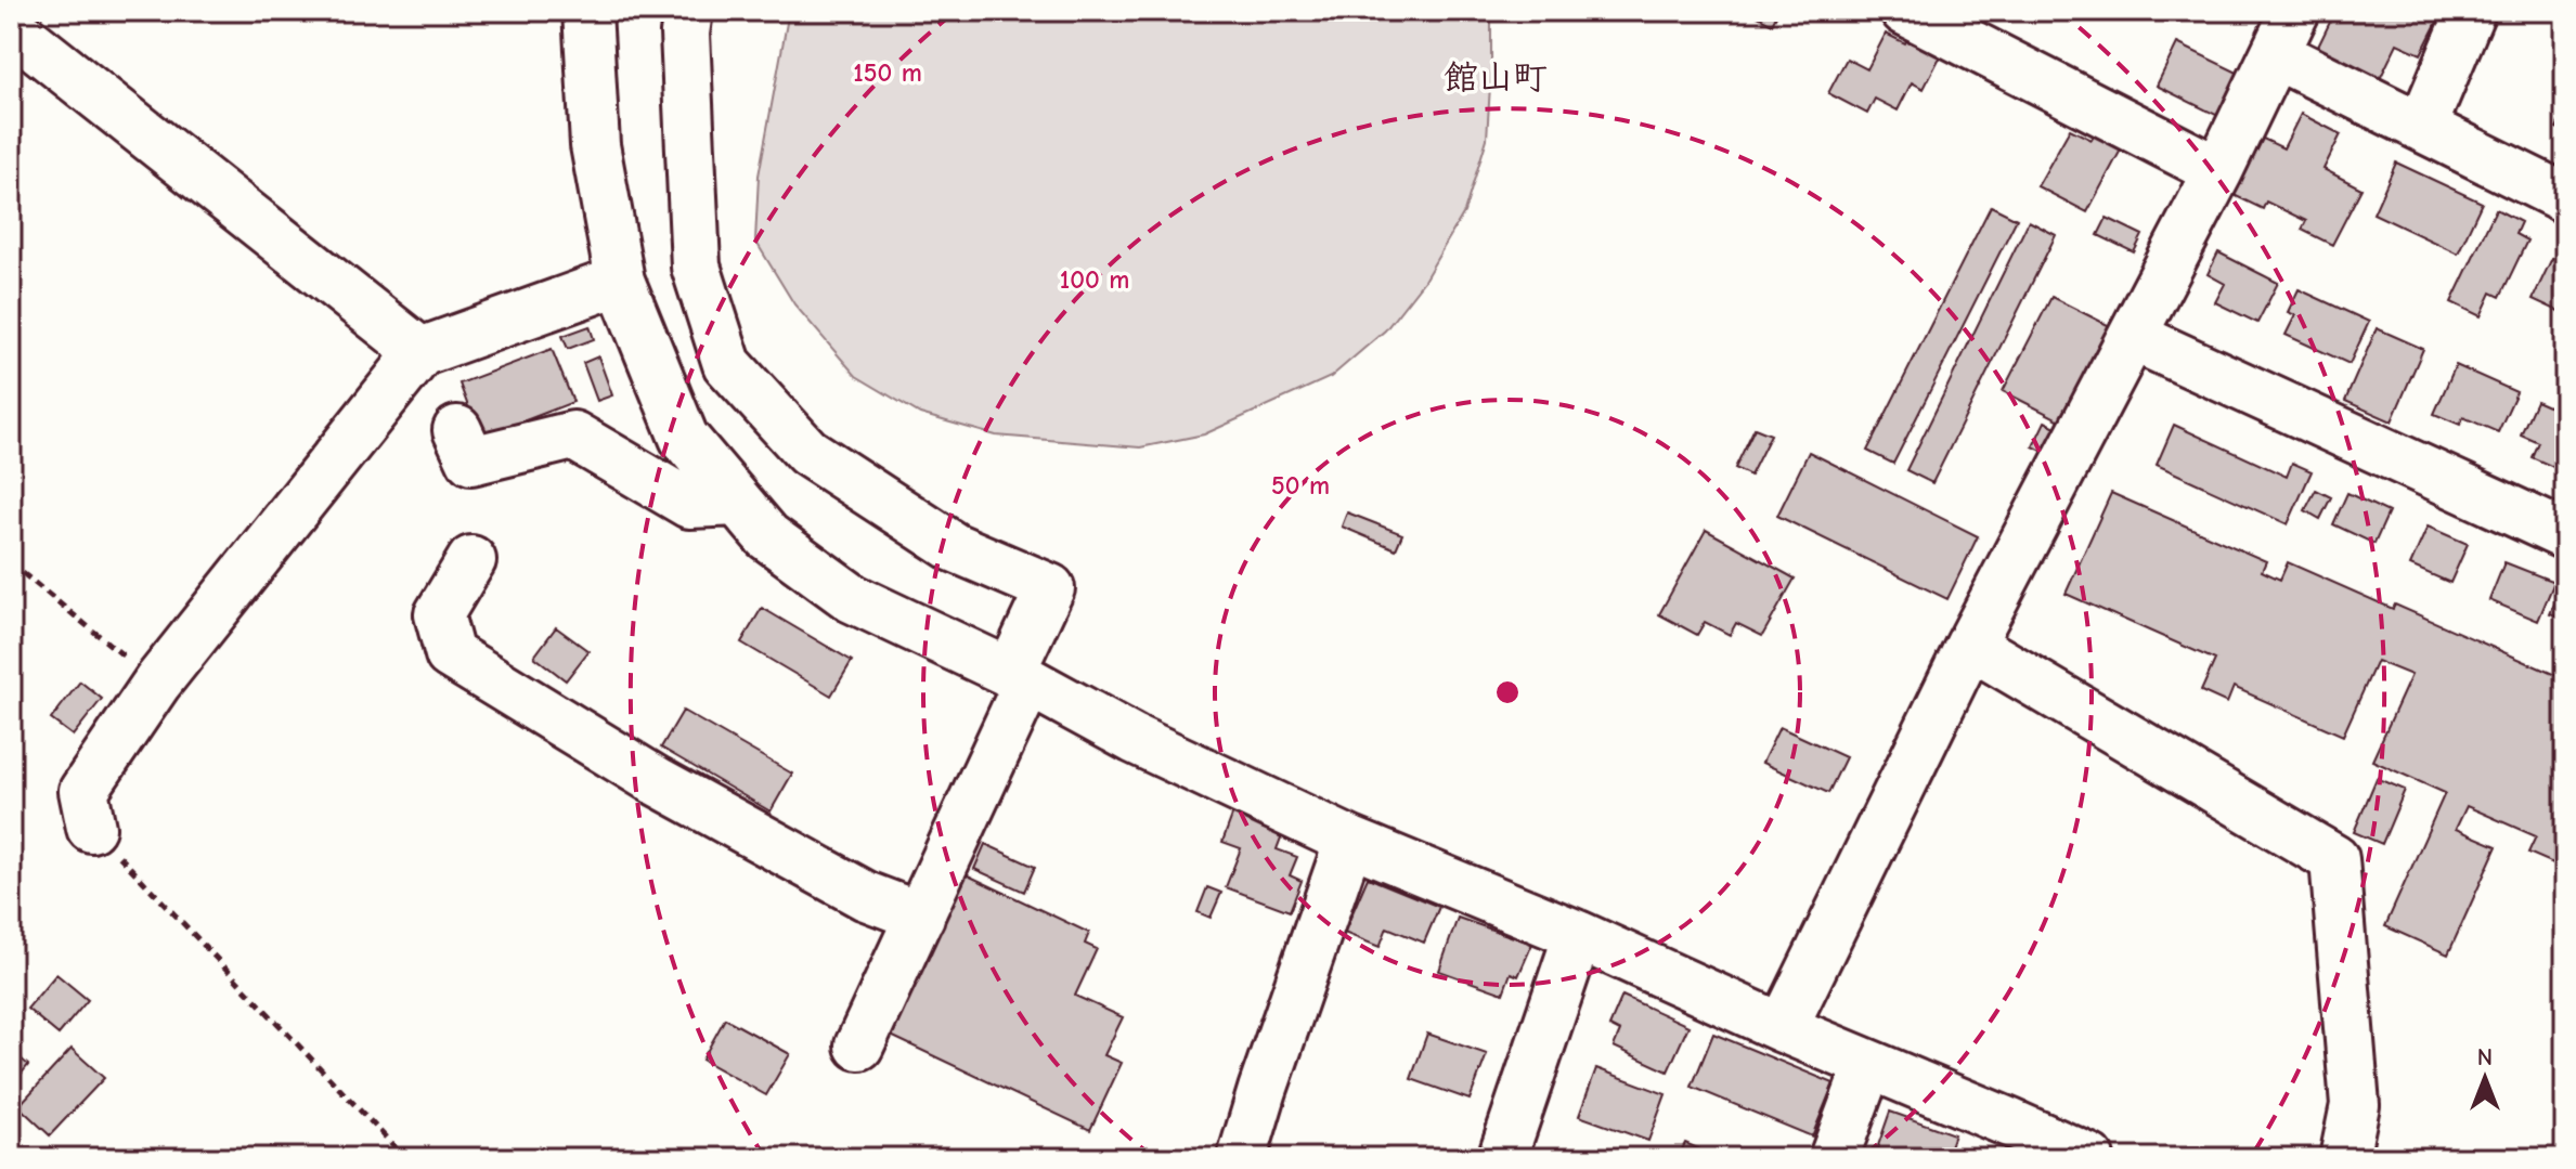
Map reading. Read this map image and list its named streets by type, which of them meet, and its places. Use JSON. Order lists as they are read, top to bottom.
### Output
{
  "districts": ["館山町"],
  "north": "top",
  "rings": ["150 m", "100 m", "50 m"]
}
